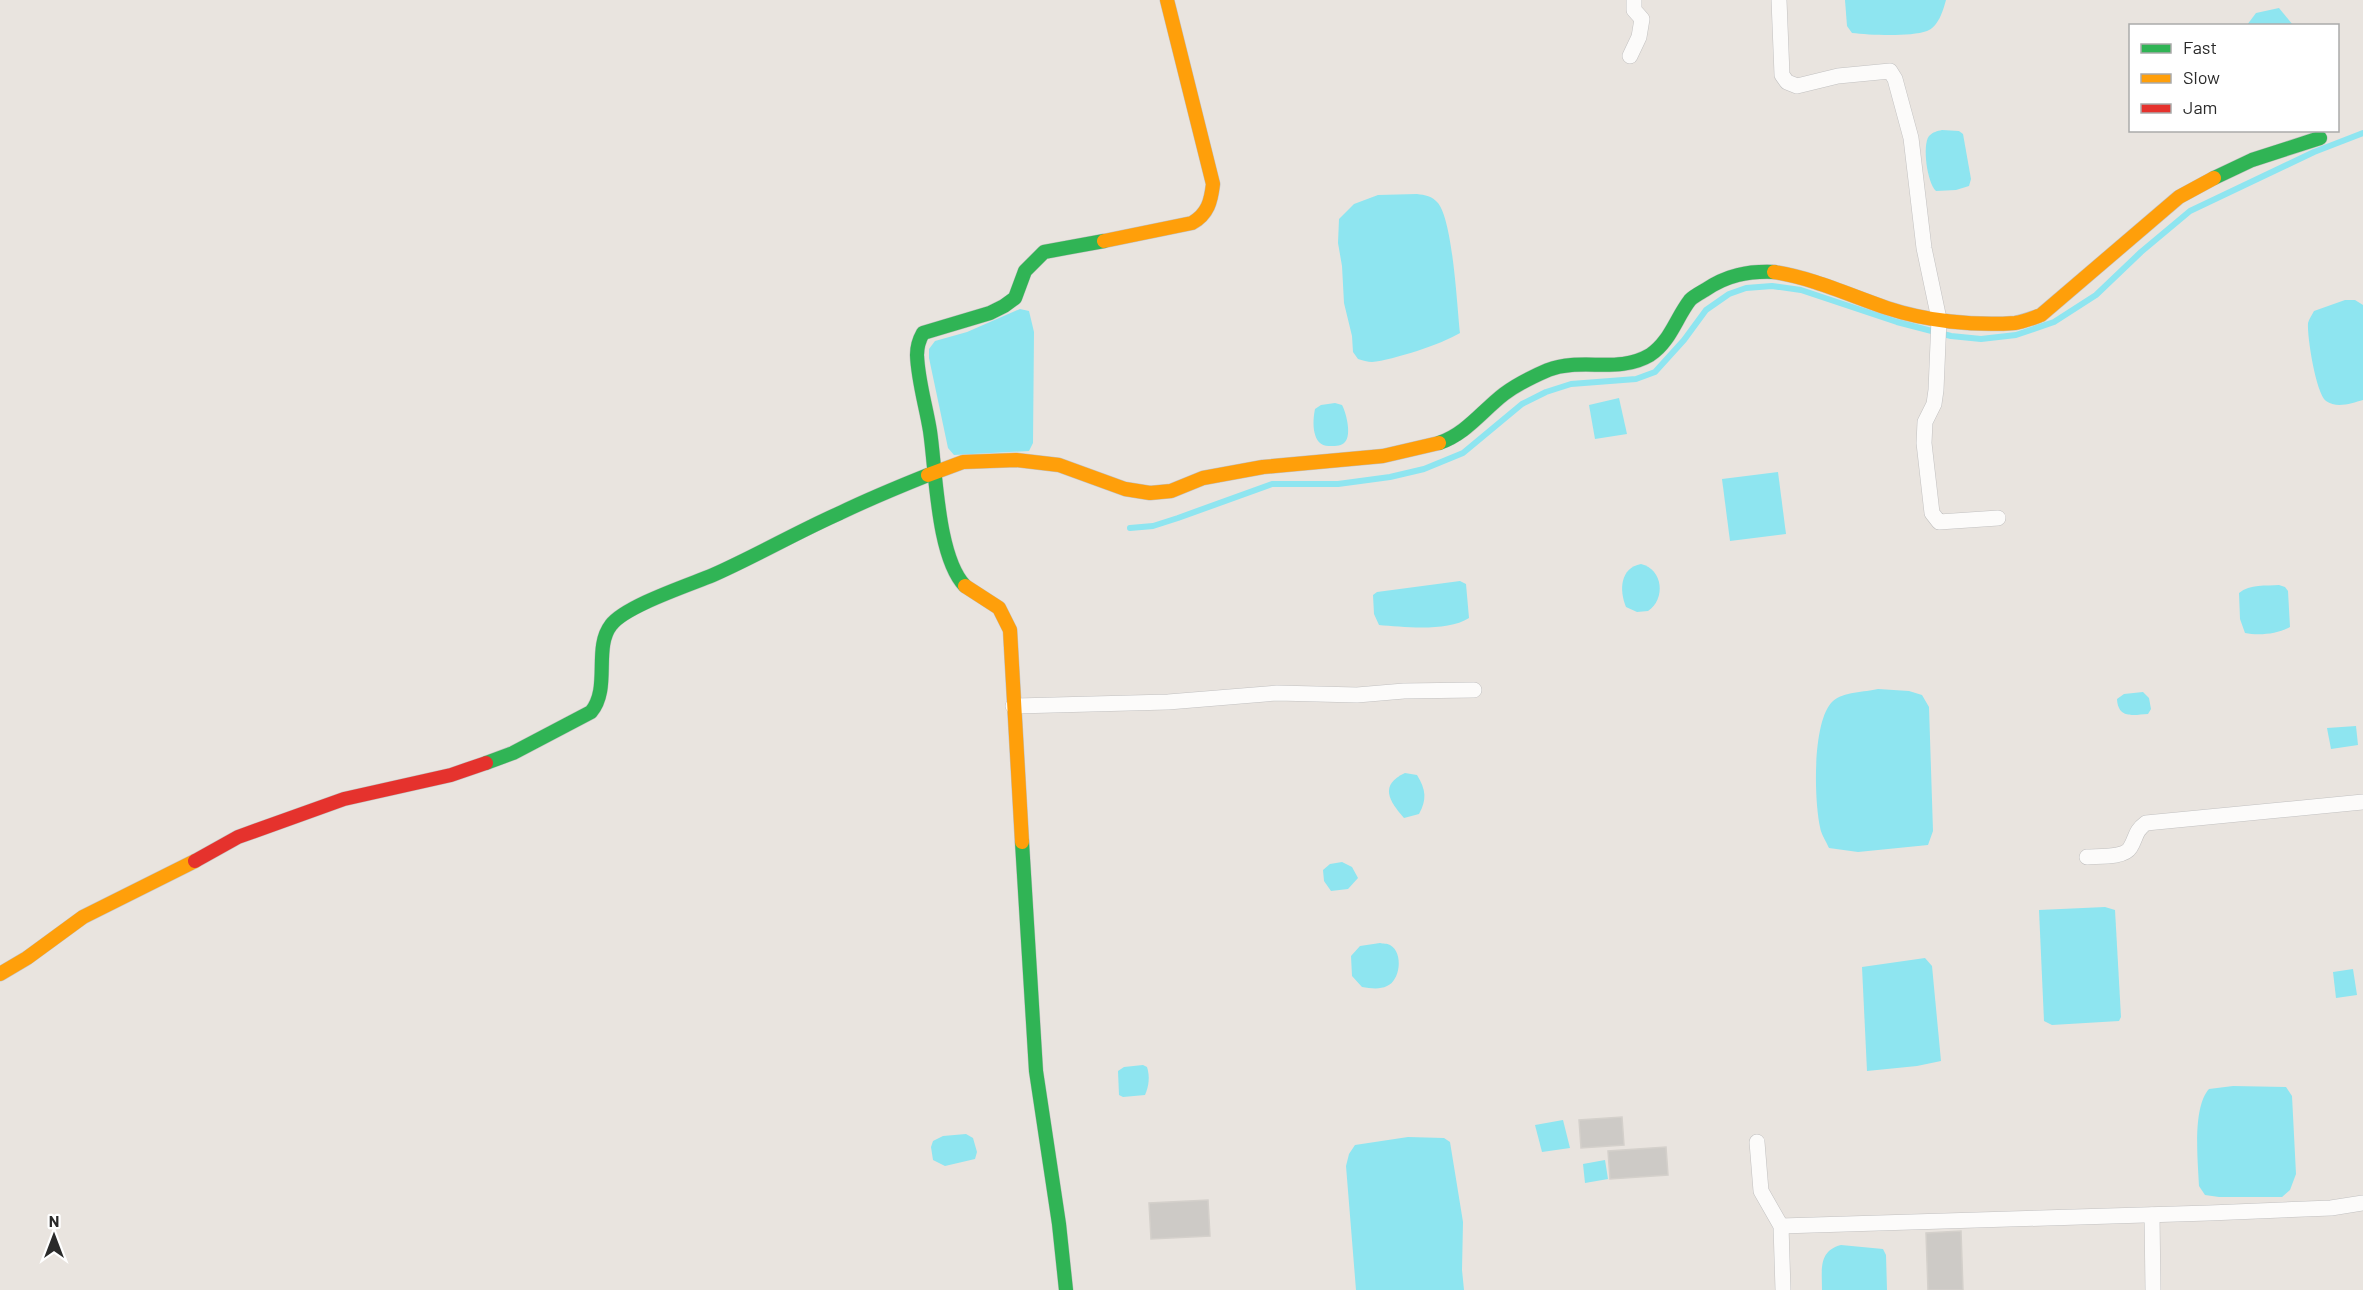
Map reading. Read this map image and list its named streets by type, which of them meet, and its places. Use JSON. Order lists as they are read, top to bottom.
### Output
{
  "legend": ["Fast", "Slow", "Jam"],
  "north": "top"
}
